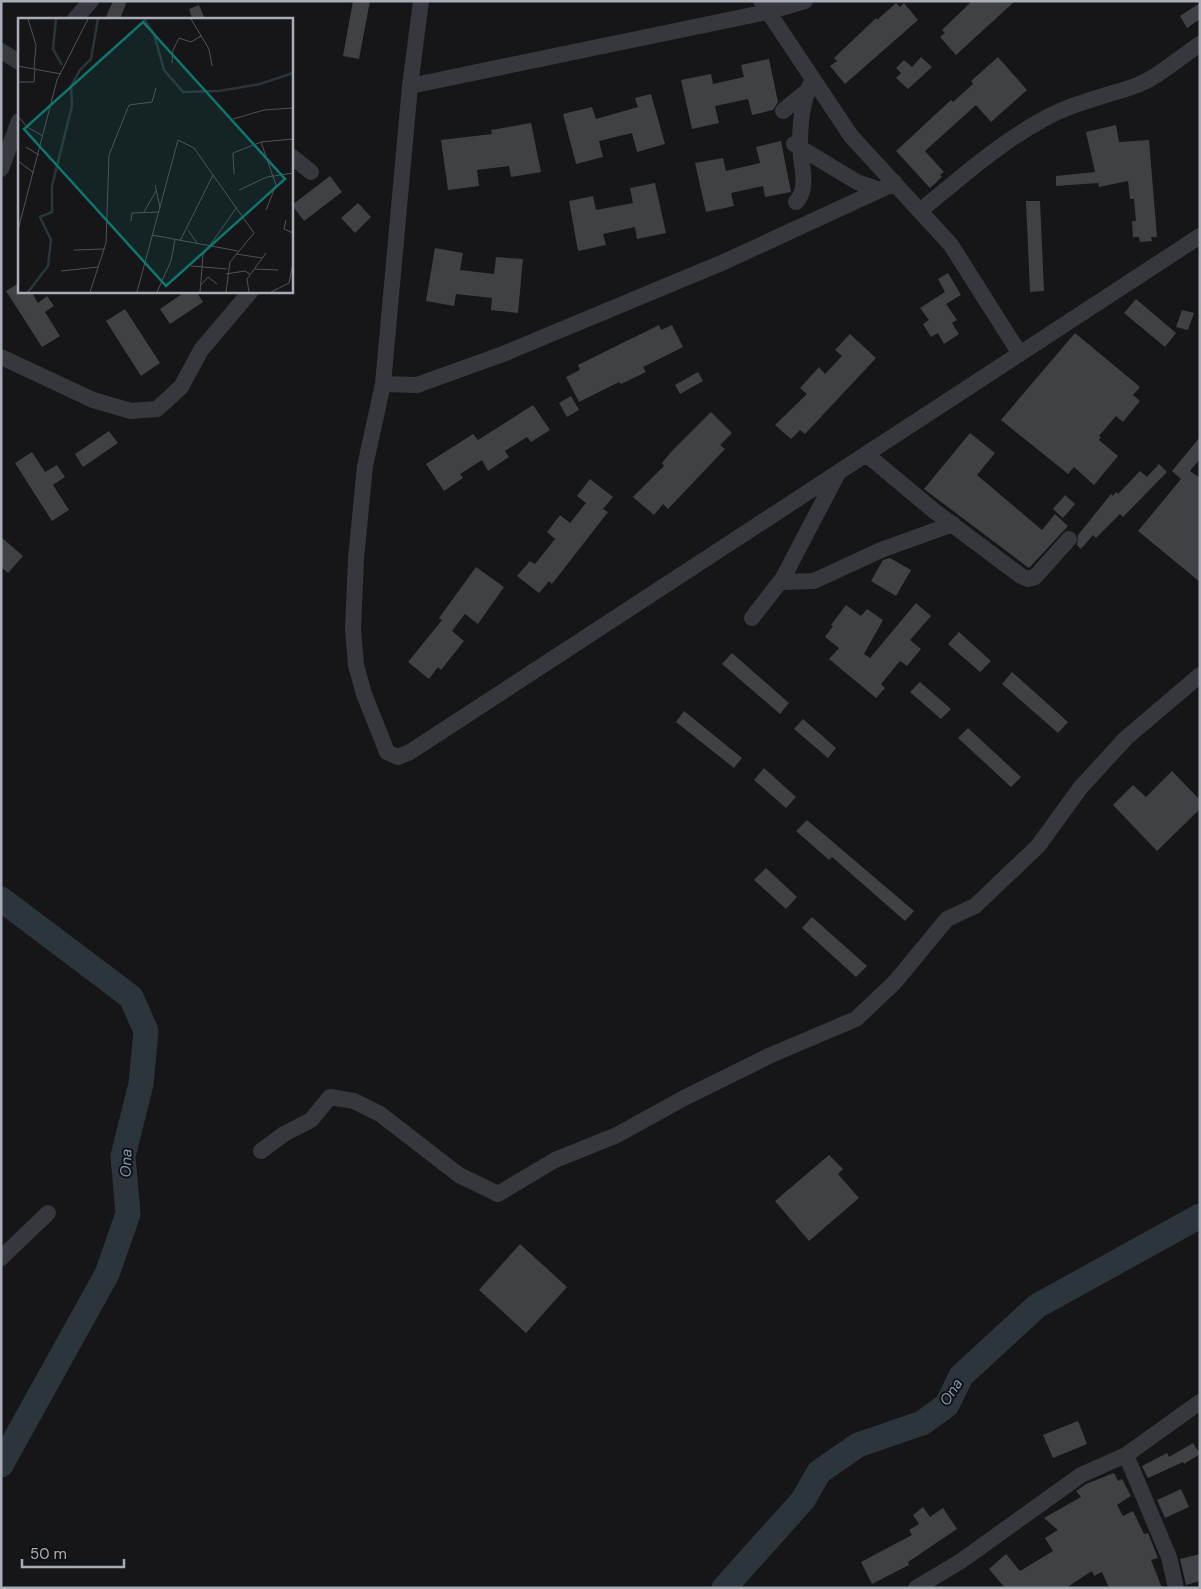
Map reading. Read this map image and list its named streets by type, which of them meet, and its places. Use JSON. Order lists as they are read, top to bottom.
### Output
{
  "water": ["Ona"],
  "scale_bar": "50 m"
}
